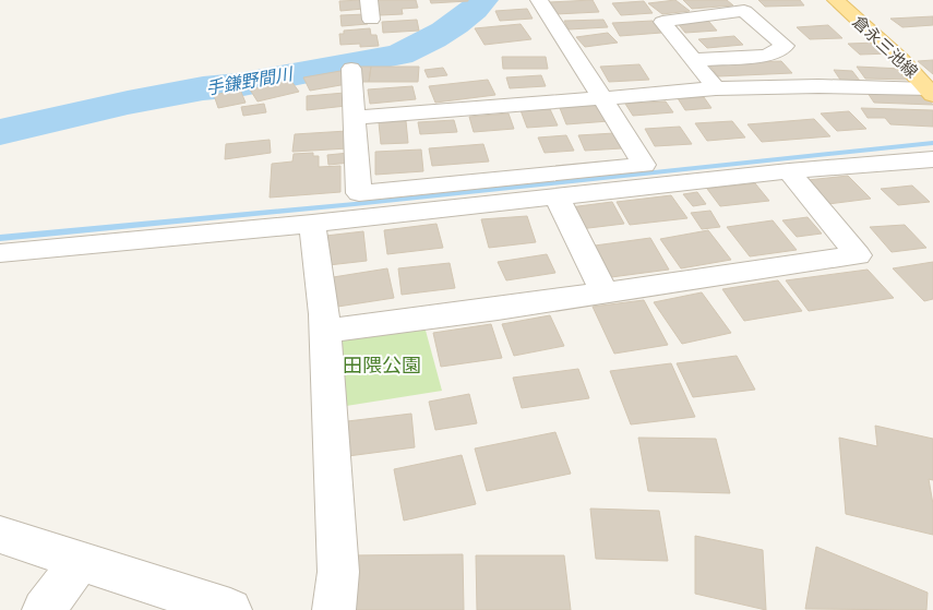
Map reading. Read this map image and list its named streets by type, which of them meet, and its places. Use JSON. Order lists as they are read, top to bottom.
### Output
{
  "streets": {
    "main road": ["倉永三池線"]
  },
  "water": ["手鎌野間川"],
  "parks": ["田隈公園"]
}
